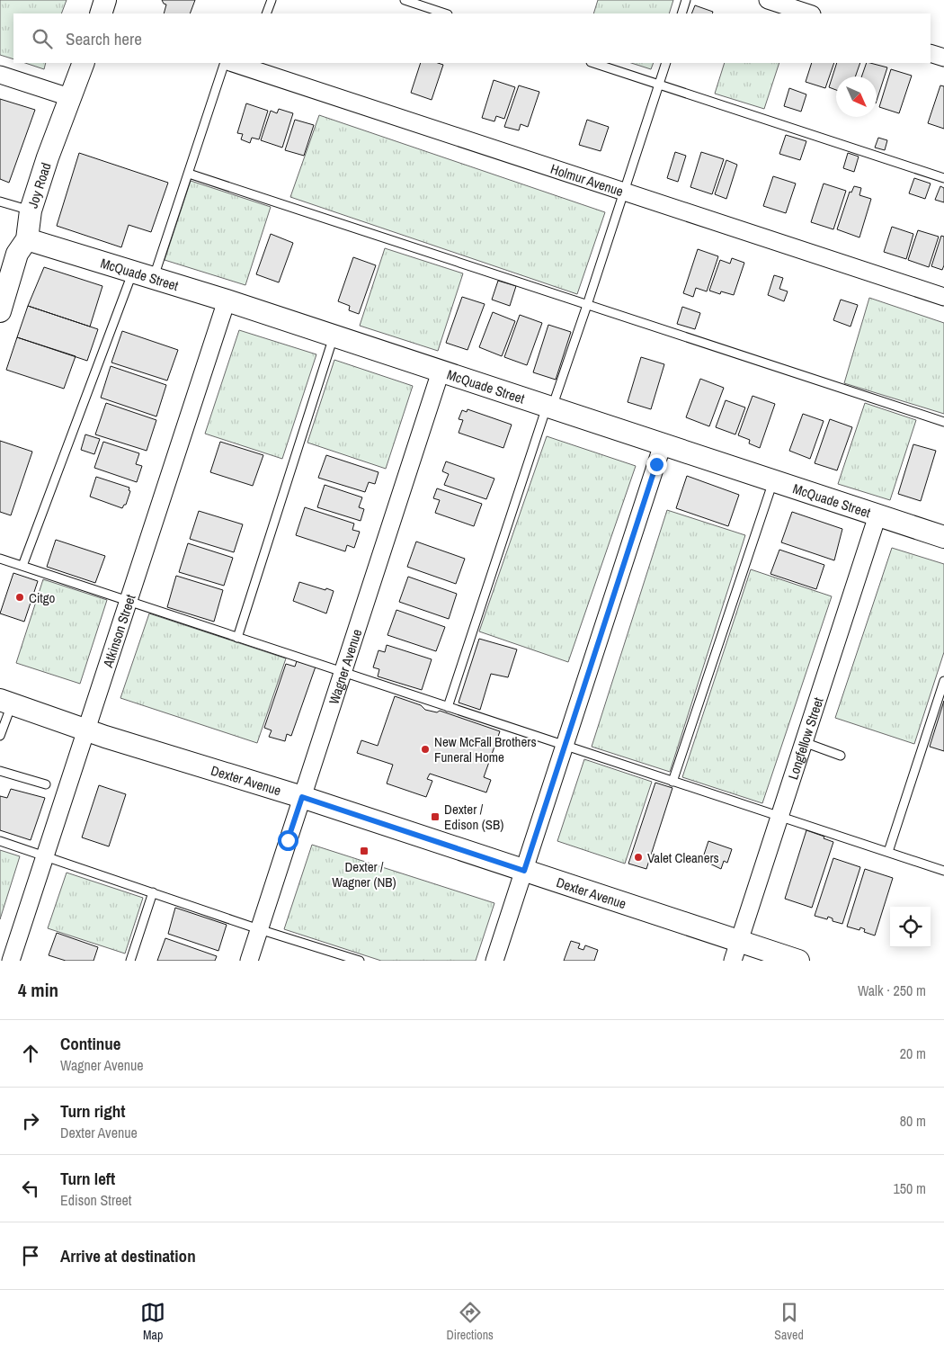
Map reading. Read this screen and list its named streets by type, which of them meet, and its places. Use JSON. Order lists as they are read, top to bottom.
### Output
{
  "streets": {
    "street": [
      "Holmur Avenue",
      "Joy Road",
      "McQuade Street",
      "Atkinson Street",
      "Wagner Avenue",
      "Longfellow Street",
      "Dexter Avenue"
    ]
  },
  "crossings": [
    ["Joy Road", "McQuade Street"],
    ["McQuade Street", "Atkinson Street"],
    ["McQuade Street", "Wagner Avenue"],
    ["McQuade Street", "Longfellow Street"],
    ["Atkinson Street", "Dexter Avenue"],
    ["Wagner Avenue", "Dexter Avenue"],
    ["Longfellow Street", "Dexter Avenue"]
  ],
  "places": {
    "other": ["Citgo", "New McFall Brothers Funeral Home", "Valet Cleaners"],
    "transit": ["Dexter / Edison (SB)", "Dexter / Wagner (NB)"]
  },
  "north": "bottom right",
  "page": {
    "search": "Search here",
    "heading": ["4 min", "Walk · 250 m"],
    "list": [
      ["Continue", "Wagner Avenue", "20 m"],
      ["Turn right", "Dexter Avenue", "80 m"],
      ["Turn left", "Edison Street", "150 m"],
      "Arrive at destination"
    ],
    "nav": ["Map", "Directions", "Saved"]
  }
}
